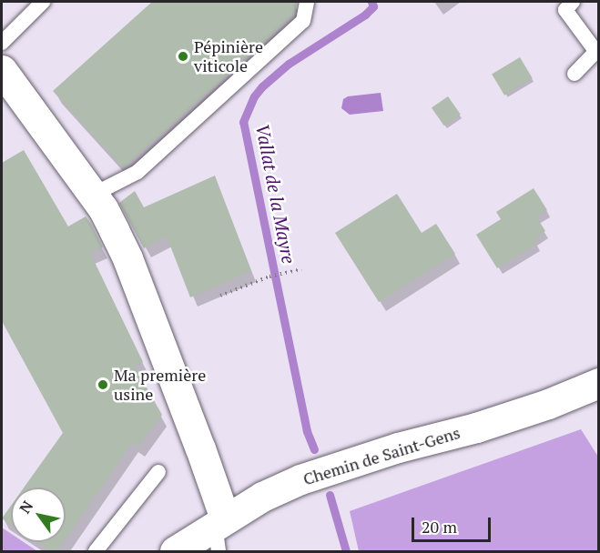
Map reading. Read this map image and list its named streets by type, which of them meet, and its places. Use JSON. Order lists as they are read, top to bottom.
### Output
{
  "streets": {
    "street": ["Chemin de Saint-Gens"]
  },
  "water": ["Vallat de la Mayre"],
  "places": ["Pépinière viticole", "Ma première usine"],
  "scale_bar": "20 m",
  "north": "top left"
}
